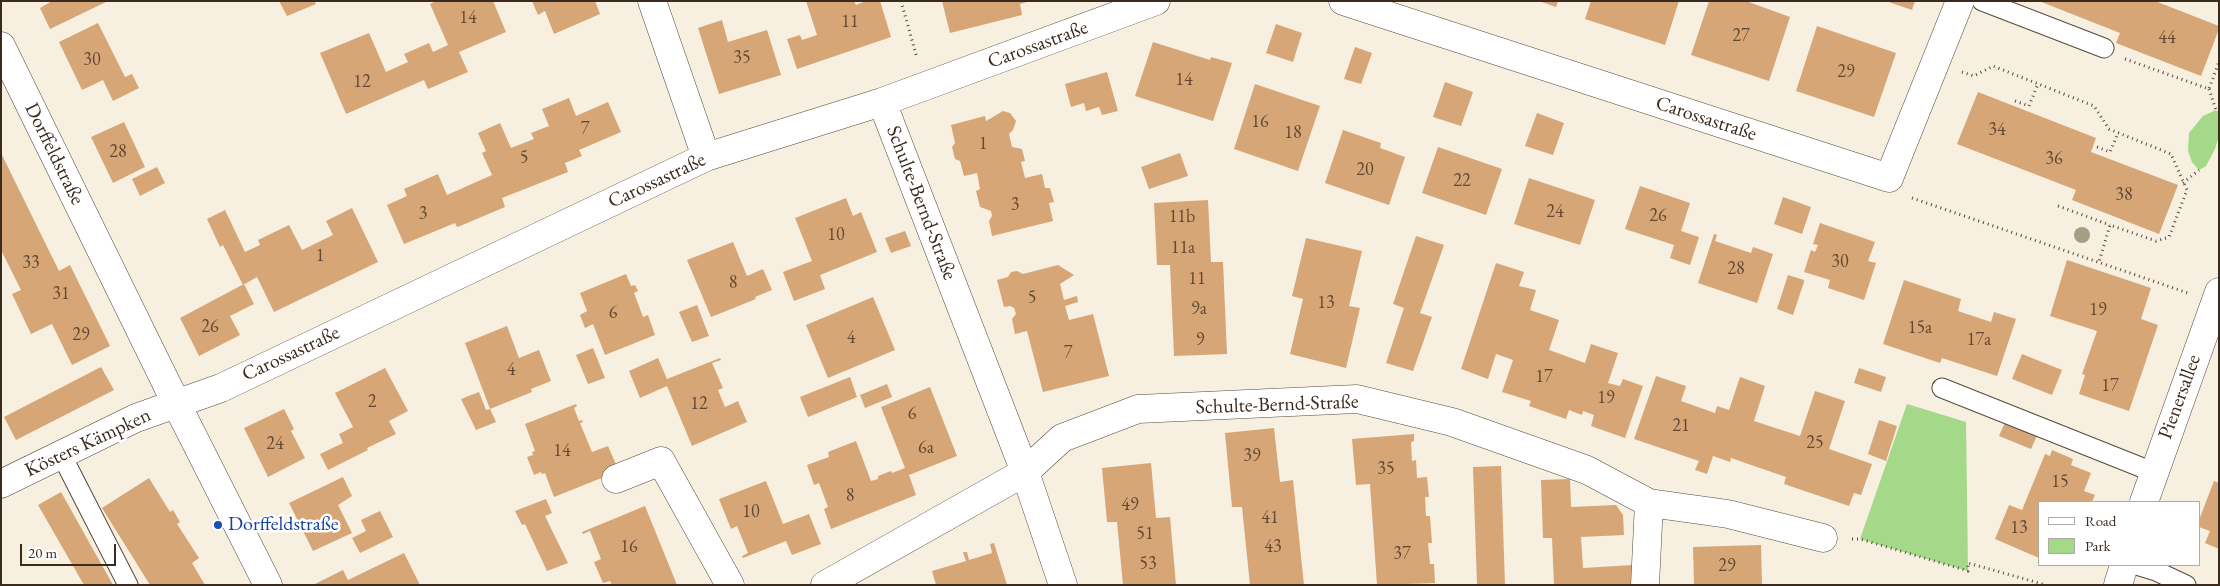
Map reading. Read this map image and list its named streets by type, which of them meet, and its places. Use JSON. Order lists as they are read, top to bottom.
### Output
{
  "streets": {
    "street": [
      "Carossastraße",
      "Dorffeldstraße",
      "Schulte-Bernd-Straße",
      "Pienersallee",
      "Kösters Kämpken"
    ]
  },
  "crossings": [
    ["Carossastraße", "Dorffeldstraße"],
    ["Carossastraße", "Schulte-Bernd-Straße"],
    ["Carossastraße", "Kösters Kämpken"],
    ["Dorffeldstraße", "Kösters Kämpken"]
  ],
  "places": ["Dorffeldstraße"],
  "house_numbers": [
    "14",
    "11",
    "27",
    "44",
    "35",
    "30",
    "29",
    "14",
    "12",
    "16",
    "7",
    "34",
    "18",
    "1",
    "28",
    "5",
    "36",
    "20",
    "22",
    "38",
    "3",
    "24",
    "3",
    "26",
    "11b",
    "10",
    "11a",
    "1",
    "30",
    "33",
    "28",
    "11",
    "8",
    "31",
    "5",
    "13",
    "9a",
    "19",
    "6",
    "26",
    "15a",
    "29",
    "4",
    "9",
    "17a",
    "7",
    "4",
    "17",
    "17",
    "19",
    "2",
    "12",
    "6",
    "21",
    "25",
    "24",
    "6a",
    "14",
    "39",
    "35",
    "15",
    "8",
    "49",
    "10",
    "41",
    "13",
    "51",
    "16",
    "43",
    "37",
    "53",
    "29"
  ],
  "legend": ["Road", "Park"],
  "scale_bar": "20 m"
}
